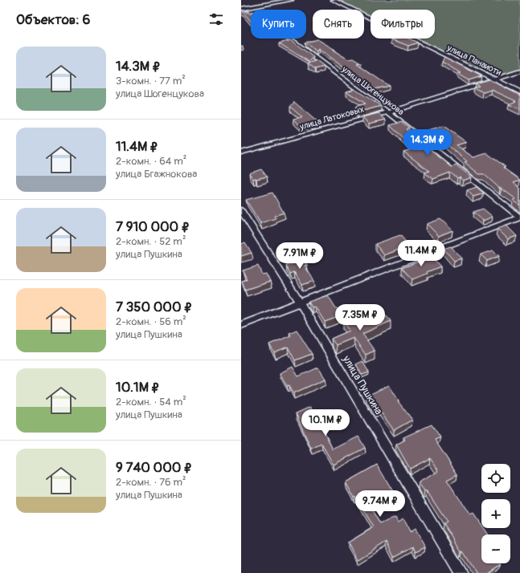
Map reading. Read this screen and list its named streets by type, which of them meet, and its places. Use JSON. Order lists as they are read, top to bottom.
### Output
{
  "streets": {
    "street": [
      "улица Панаиоти",
      "улица Шогенцукова",
      "улица Латоковых",
      "улица Пушкина"
    ]
  },
  "crossings": [
    ["улица Панаиоти", "улица Латоковых"],
    ["улица Шогенцукова", "улица Латоковых"]
  ],
  "page": {
    "heading": "Объектов: 6",
    "chip": ["Купить", "Снять", "Фильтры"],
    "list": [
      {
        "name": "14.3M ₽",
        "note": "3-комн. · 77 m² · улица Шогенцукова"
      },
      {
        "name": "11.4M ₽",
        "note": "2-комн. · 64 m² · улица Бгажнокова"
      },
      {
        "name": "7 910 000 ₽",
        "note": "2-комн. · 52 m² · улица Пушкина"
      },
      {
        "name": "7 350 000 ₽",
        "note": "2-комн. · 56 m² · улица Пушкина"
      },
      {
        "name": "10.1M ₽",
        "note": "2-комн. · 54 m² · улица Пушкина"
      },
      {
        "name": "9 740 000 ₽",
        "note": "2-комн. · 76 m² · улица Пушкина"
      }
    ],
    "price": [
      "14.3M ₽",
      "11.4M ₽",
      "7.91M ₽",
      "7.35M ₽",
      "10.1M ₽",
      "9.74M ₽"
    ],
    "map_buttons": ["+", "−"]
  }
}
